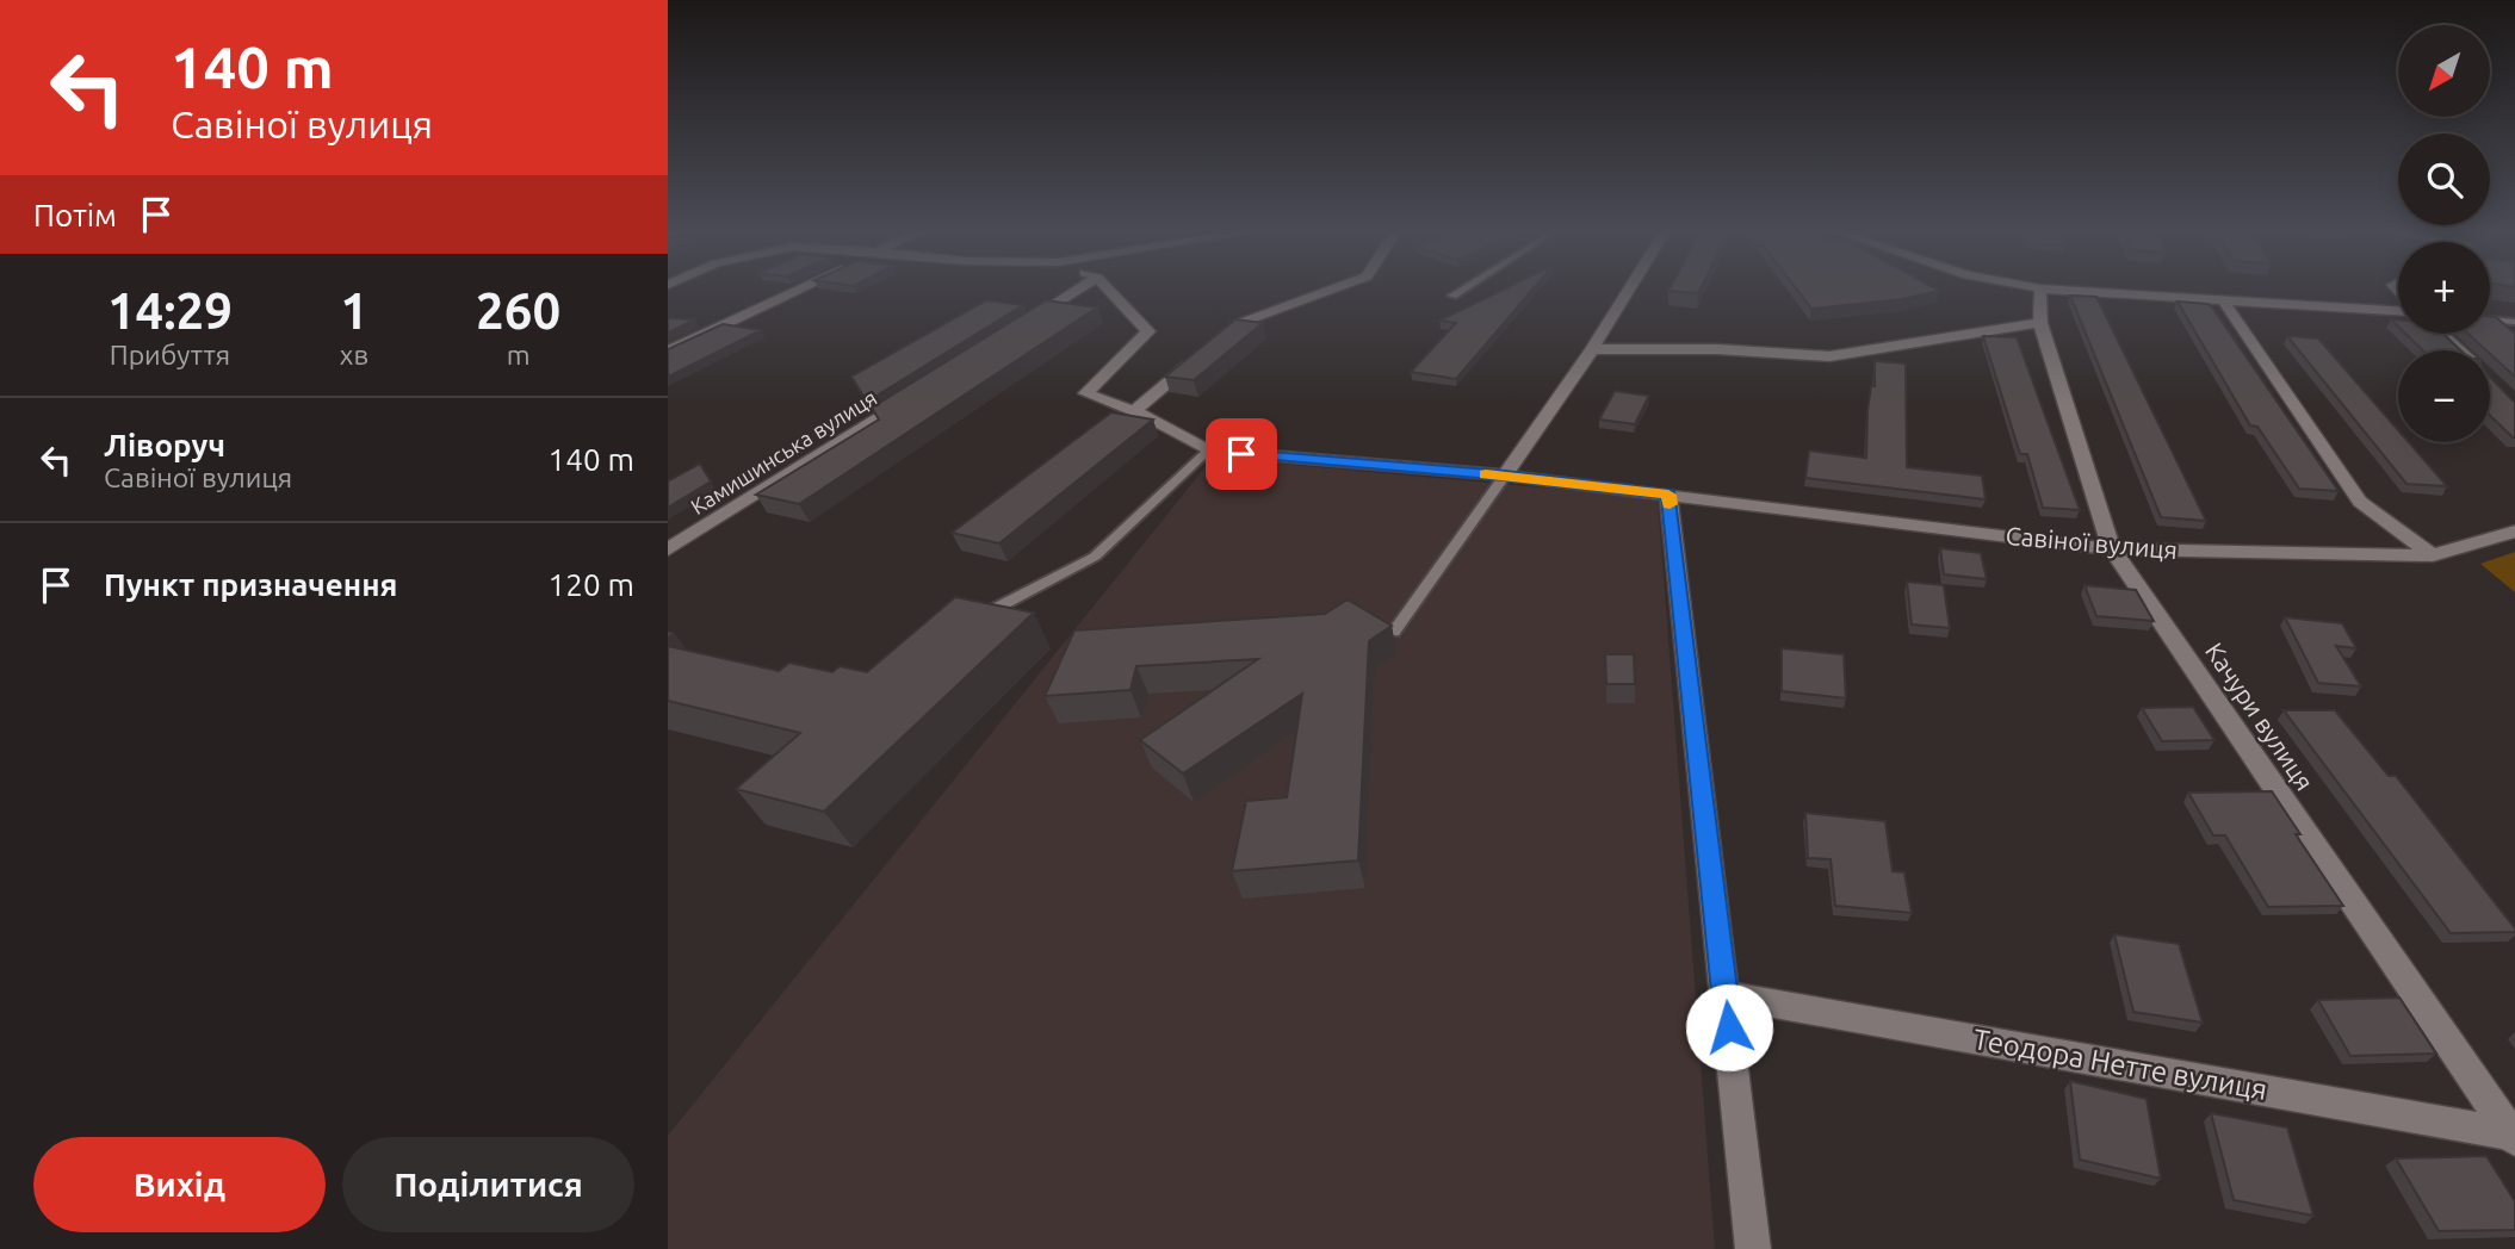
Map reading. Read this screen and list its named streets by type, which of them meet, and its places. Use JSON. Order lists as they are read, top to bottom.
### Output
{
  "streets": {
    "street": [
      "Камишинська вулиця",
      "Савіної вулиця",
      "Качури вулиця",
      "Теодора Нетте вулиця"
    ]
  },
  "crossings": [
    ["Савіної вулиця", "Качури вулиця"],
    ["Качури вулиця", "Теодора Нетте вулиця"]
  ],
  "north": "bottom left",
  "page": {
    "turn": ["140 m", "Савіної вулиця"],
    "map_buttons": ["+", "−"],
    "then": "Потім",
    "eta": [
      "14:29",
      "Прибуття",
      "1",
      "хв",
      "260",
      "m"
    ],
    "list": [
      {
        "name": "Ліворуч",
        "note": "Савіної вулиця",
        "value": "140 m"
      },
      {
        "name": "Пункт призначення",
        "value": "120 m"
      }
    ],
    "buttons": ["Вихід", "Поділитися"]
  }
}
